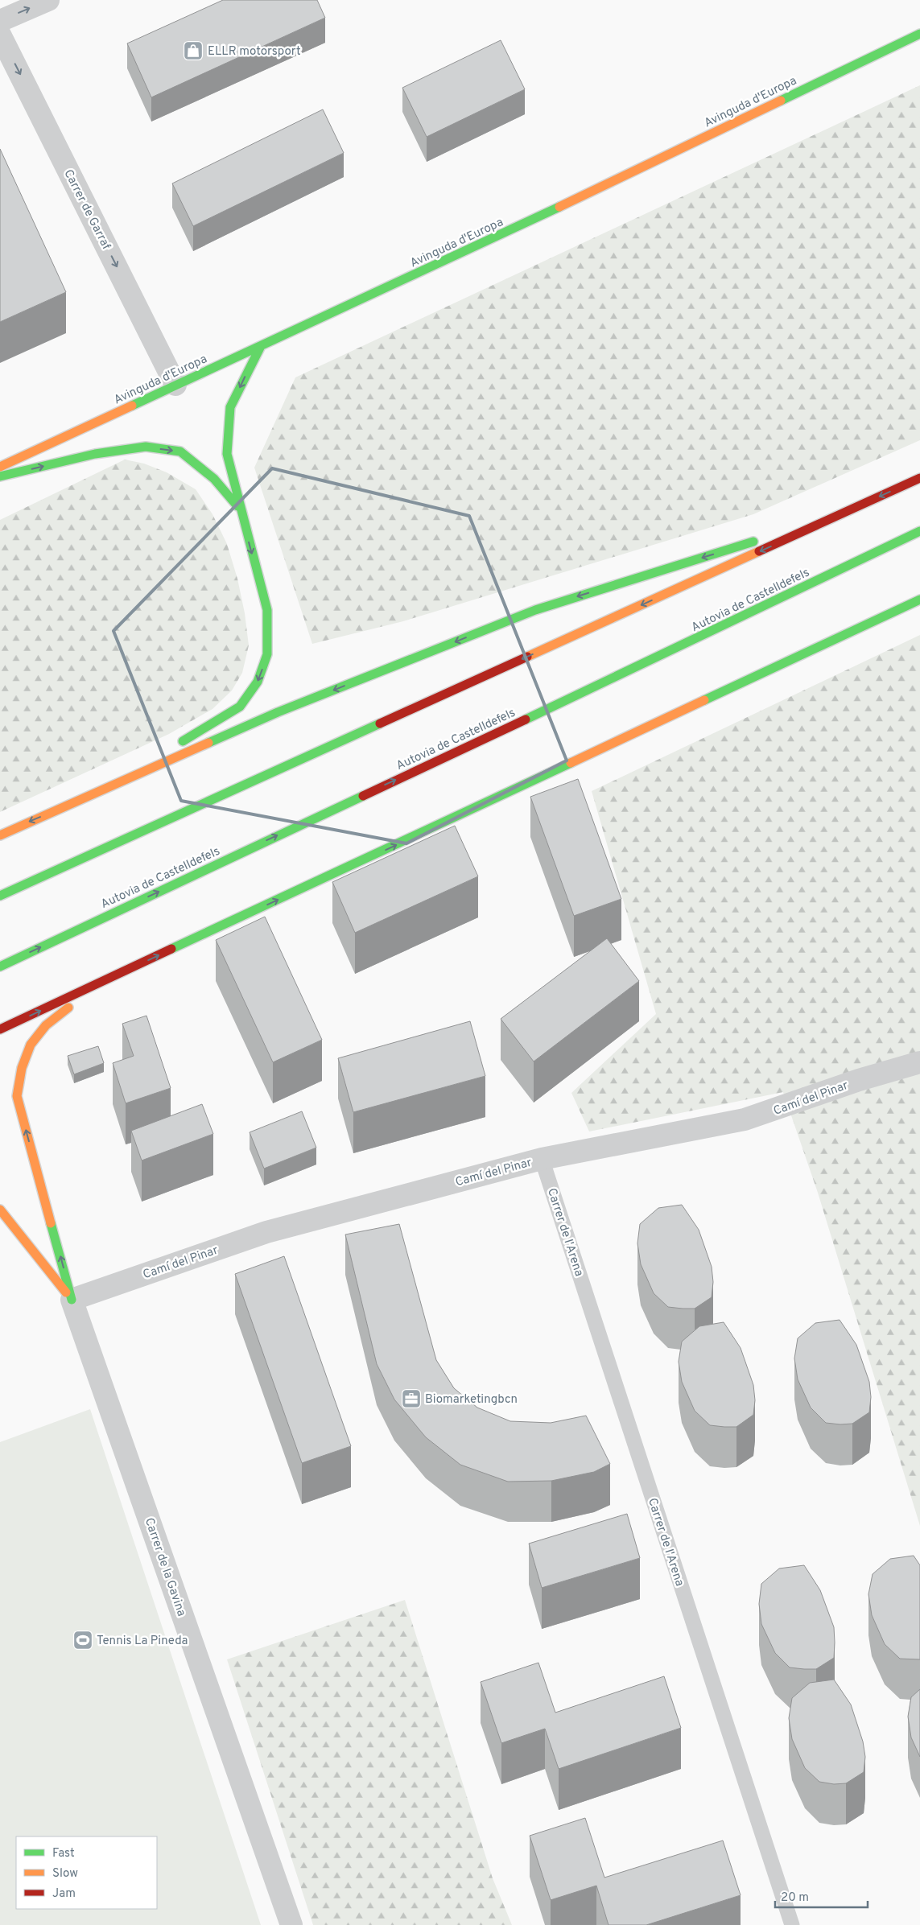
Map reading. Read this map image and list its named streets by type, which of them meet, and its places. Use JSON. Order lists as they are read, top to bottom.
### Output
{
  "streets": {
    "main road": ["Avinguda d'Europa", "Autovia de Castelldefels"],
    "street": ["Carrer de Garraf", "Camí del Pinar", "Carrer de la Gavina"],
    "lane": ["Carrer de l'Arena"]
  },
  "crossings": [
    ["Avinguda d'Europa", "Carrer de Garraf"],
    ["Camí del Pinar", "Carrer de l'Arena"],
    ["Camí del Pinar", "Carrer de la Gavina"]
  ],
  "one_way": ["Carrer de Garraf"],
  "places": {
    "shop": ["ELLR motorsport"],
    "office": ["Biomarketingbcn"],
    "sports": ["Tennis La Pineda"]
  },
  "legend": ["Fast", "Slow", "Jam"],
  "scale_bar": "20 m"
}
